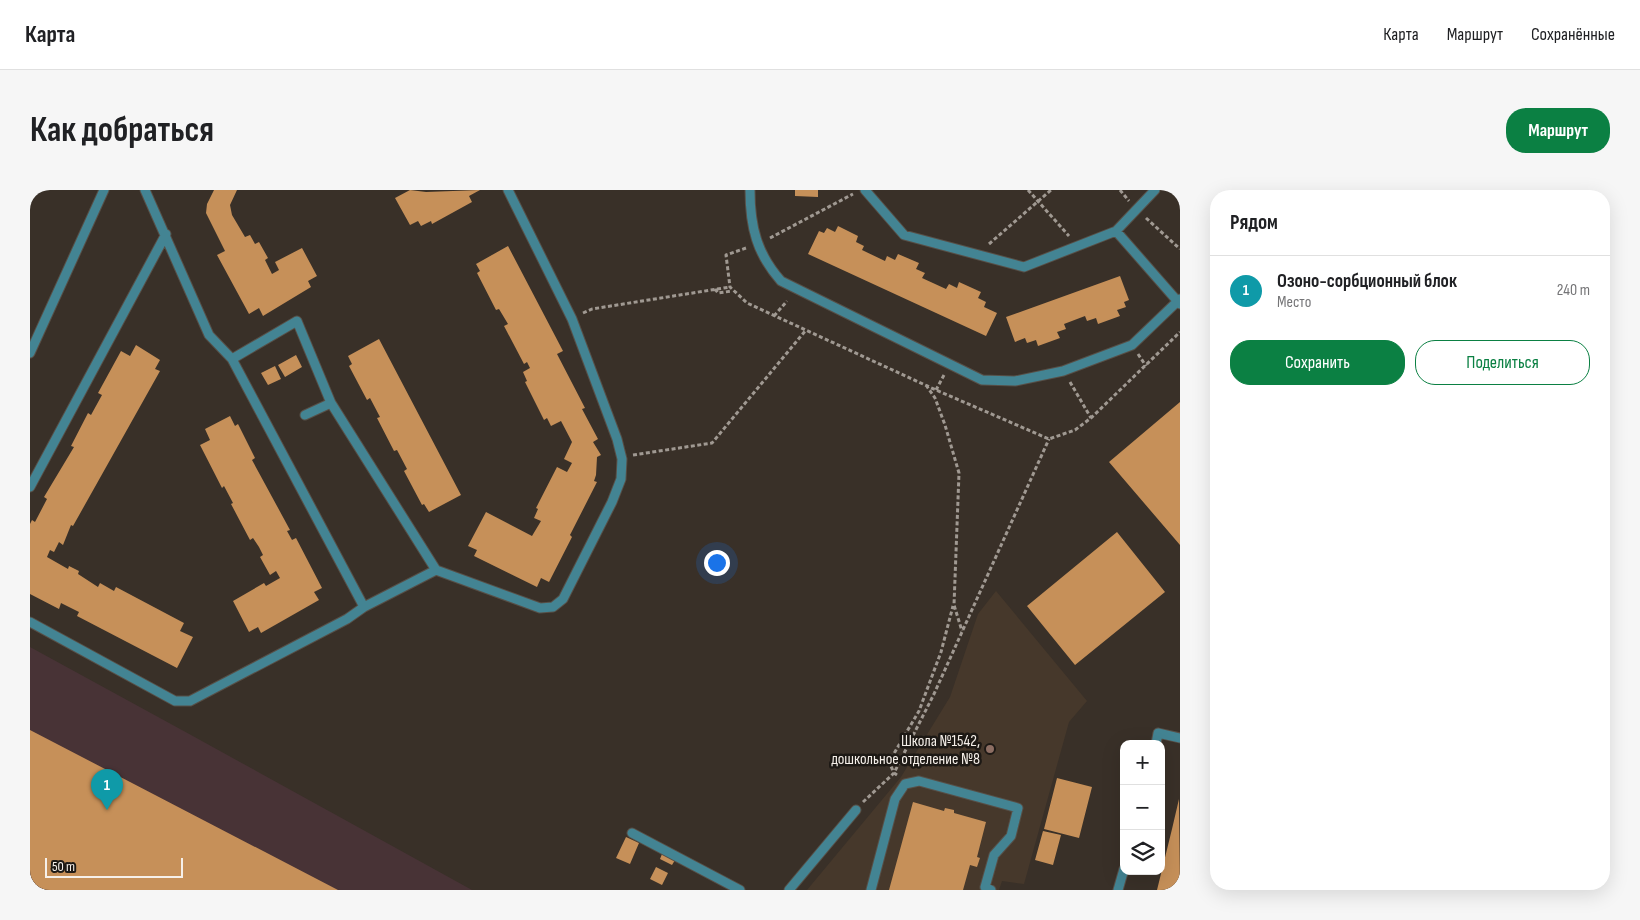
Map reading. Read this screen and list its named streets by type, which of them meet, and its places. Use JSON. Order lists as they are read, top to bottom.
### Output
{
  "places": ["Школа №1542, дошкольное отделение №8"],
  "scale_bar": "50 m",
  "page": {
    "header": "Карта",
    "nav": ["Карта", "Маршрут", "Сохранённые"],
    "buttons": [
      "Маршрут",
      ["Сохранить", "Поделиться"]
    ],
    "title": "Как добраться",
    "heading": "Рядом",
    "list": [
      {
        "mark": "1",
        "name": "Озоно-сорбционный блок",
        "note": "Место",
        "value": "240 m"
      }
    ],
    "map_buttons": ["+", "−"],
    "pins": "1",
    "scale": "50 m"
  }
}
